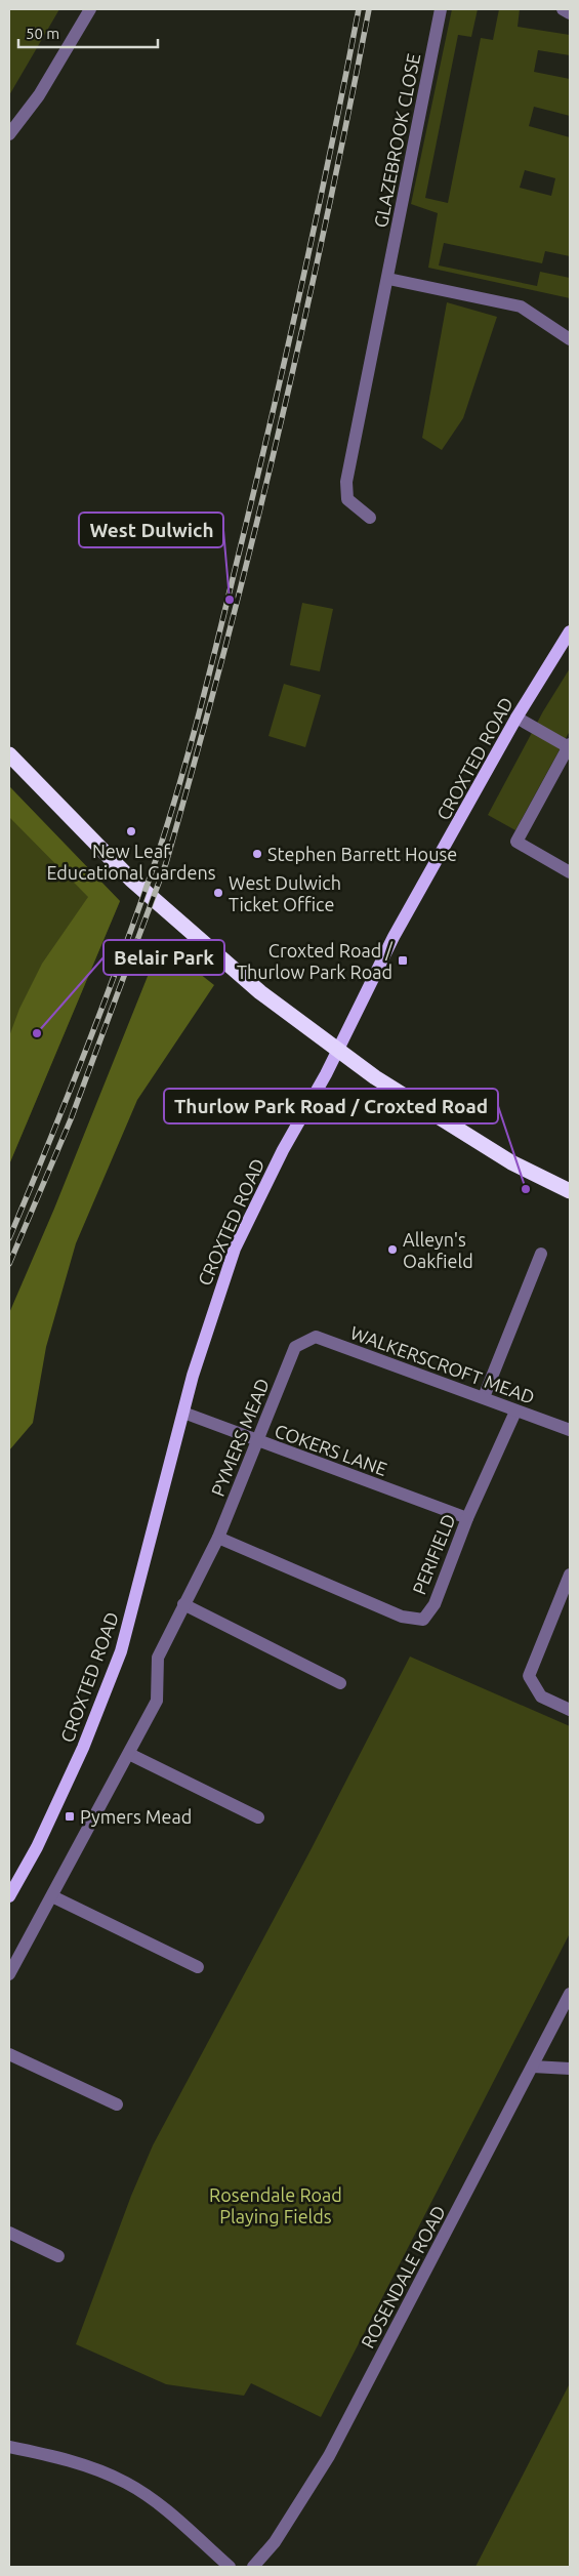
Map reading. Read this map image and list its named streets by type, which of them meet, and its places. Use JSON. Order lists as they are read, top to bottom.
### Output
{
  "streets": {
    "main road": ["CROXTED ROAD"],
    "street": [
      "GLAZEBROOK CLOSE",
      "WALKERSCROFT MEAD",
      "PYMERS MEAD",
      "COKERS LANE",
      "PERIFIELD",
      "ROSENDALE ROAD"
    ]
  },
  "crossings": [
    ["CROXTED ROAD", "COKERS LANE"],
    ["WALKERSCROFT MEAD", "PYMERS MEAD"],
    ["WALKERSCROFT MEAD", "PERIFIELD"],
    ["PYMERS MEAD", "COKERS LANE"],
    ["PYMERS MEAD", "PERIFIELD"],
    ["COKERS LANE", "PERIFIELD"]
  ],
  "parks": ["Rosendale Road Playing Fields"],
  "places": {
    "other": [
      "West Dulwich",
      "New Leaf Educational Gardens",
      "Stephen Barrett House",
      "West Dulwich Ticket Office",
      "Belair Park",
      "Thurlow Park Road / Croxted Road",
      "Alleyn's Oakfield"
    ],
    "transit": ["Croxted Road / Thurlow Park Road", "Pymers Mead"]
  },
  "scale_bar": "50 m"
}
